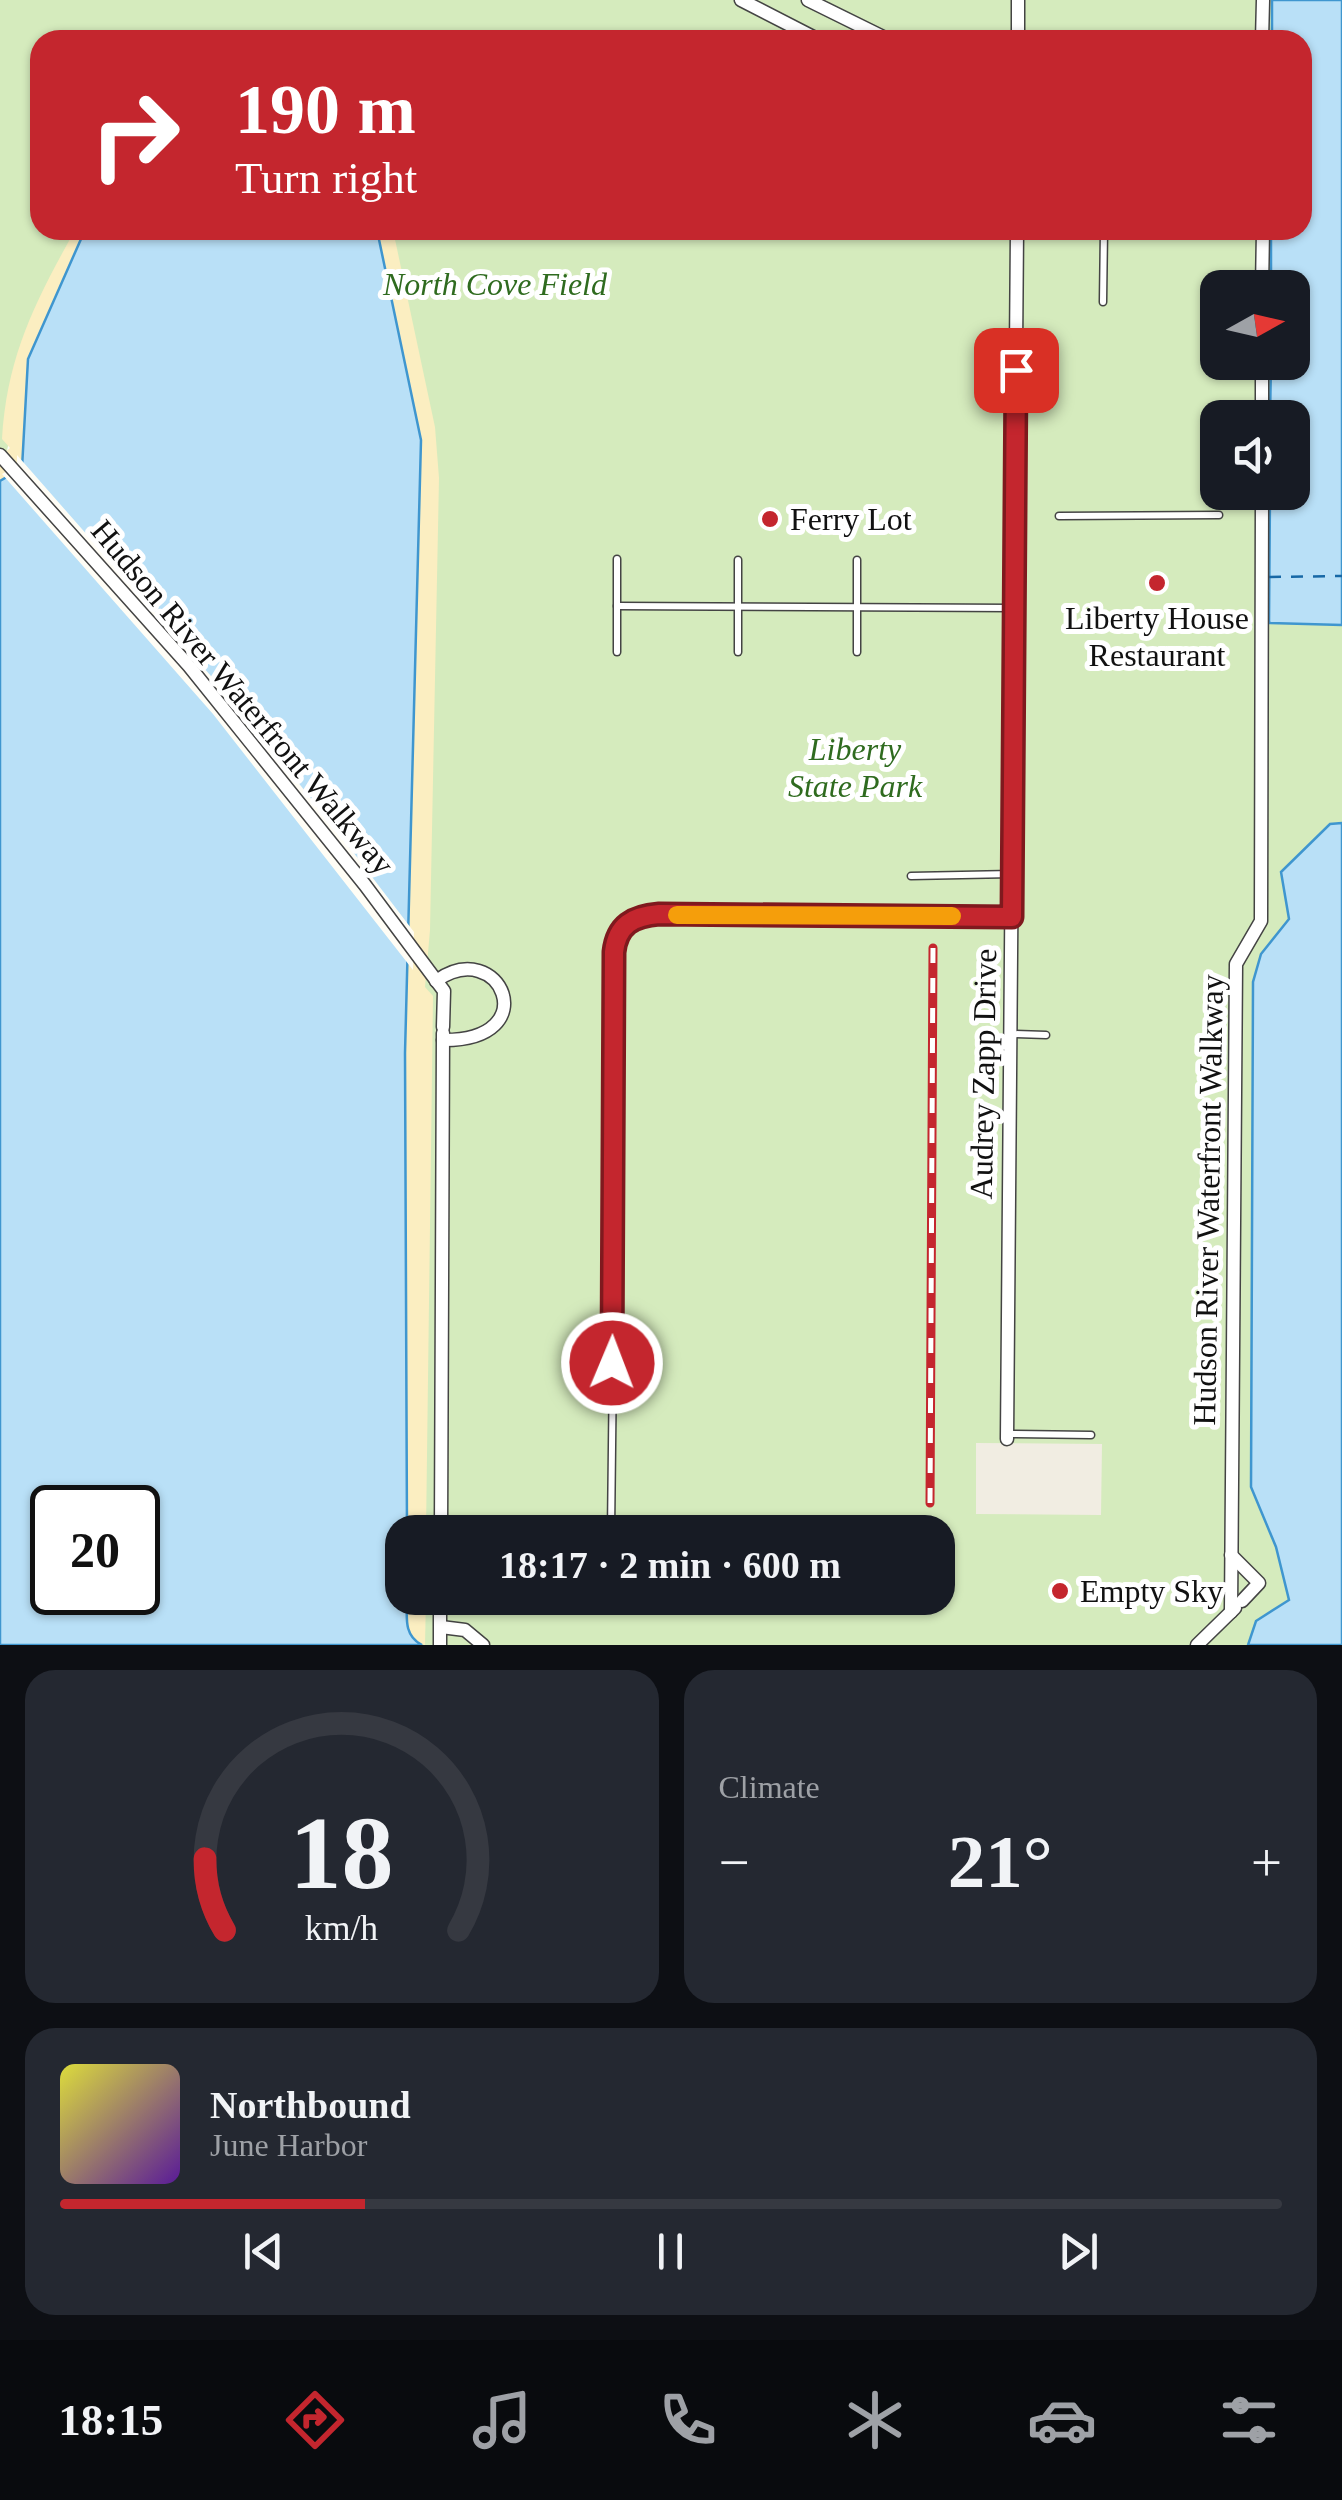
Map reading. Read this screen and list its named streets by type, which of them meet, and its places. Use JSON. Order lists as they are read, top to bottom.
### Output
{
  "streets": {
    "street": ["Hudson River Waterfront Walkway", "Audrey Zapp Drive"]
  },
  "parks": ["North Cove Field", "Liberty State Park"],
  "places": ["Ferry Lot", "Liberty House Restaurant", "Empty Sky"],
  "north": "right",
  "page": {
    "turn": ["190 m", "Turn right"],
    "limit": "20",
    "trip": "18:17 · 2 min · 600 m",
    "tile": "Climate",
    "heat": ["−", "21°", "+"],
    "song": ["Northbound", "June Harbor"],
    "tabs": "18:15",
    "gauge": ["18", "km/h"]
  }
}
